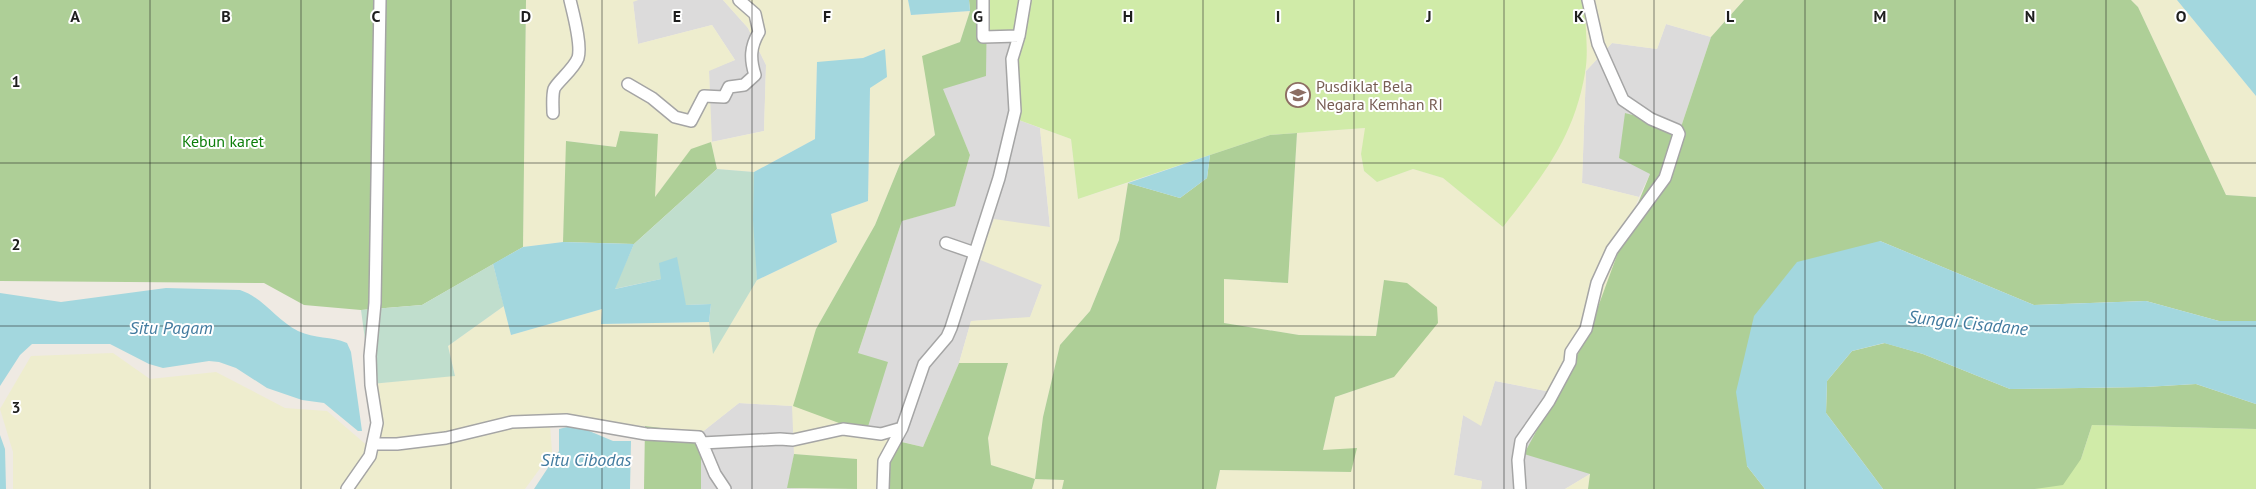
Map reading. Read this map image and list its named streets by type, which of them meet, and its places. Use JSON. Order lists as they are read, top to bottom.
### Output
{
  "water": ["Sungai Cisadane", "Situ Pagam", "Situ Cibodas"],
  "parks": ["Kebun karet"],
  "places": {
    "school or university": ["Pusdiklat Bela Negara Kemhan RI"]
  },
  "grid": {
    "columns": [
      "A",
      "B",
      "C",
      "D",
      "E",
      "F",
      "G",
      "H",
      "I",
      "J",
      "K",
      "L",
      "M",
      "N",
      "O"
    ],
    "rows": ["1", "2", "3"]
  }
}
